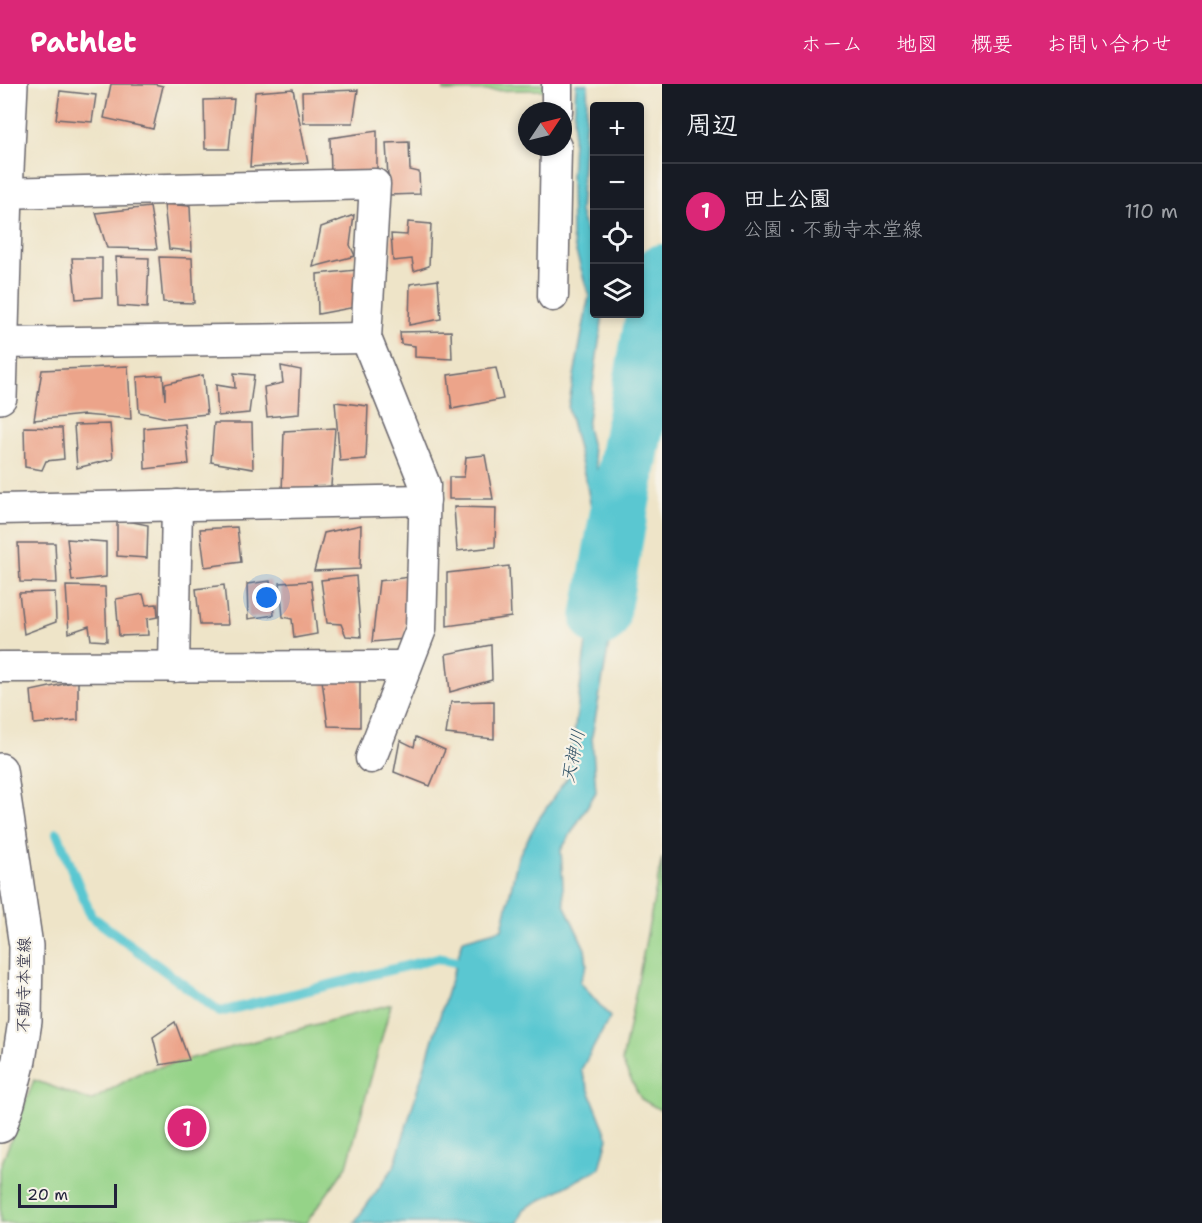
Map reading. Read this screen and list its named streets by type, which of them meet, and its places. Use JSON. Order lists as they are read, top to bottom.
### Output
{
  "streets": {
    "main road": ["不動寺本堂線"]
  },
  "water": ["天神川"],
  "scale_bar": "20 m",
  "north": "top right",
  "page": {
    "header": "Pathlet",
    "nav": [
      "ホーム",
      "地図",
      "概要",
      "お問い合わせ"
    ],
    "heading": "周辺",
    "map_buttons": ["+", "−"],
    "list": [
      {
        "mark": "1",
        "name": "田上公園",
        "note": "公園 · 不動寺本堂線",
        "value": "110 m"
      }
    ],
    "pins": "1",
    "scale": "20 m"
  }
}
